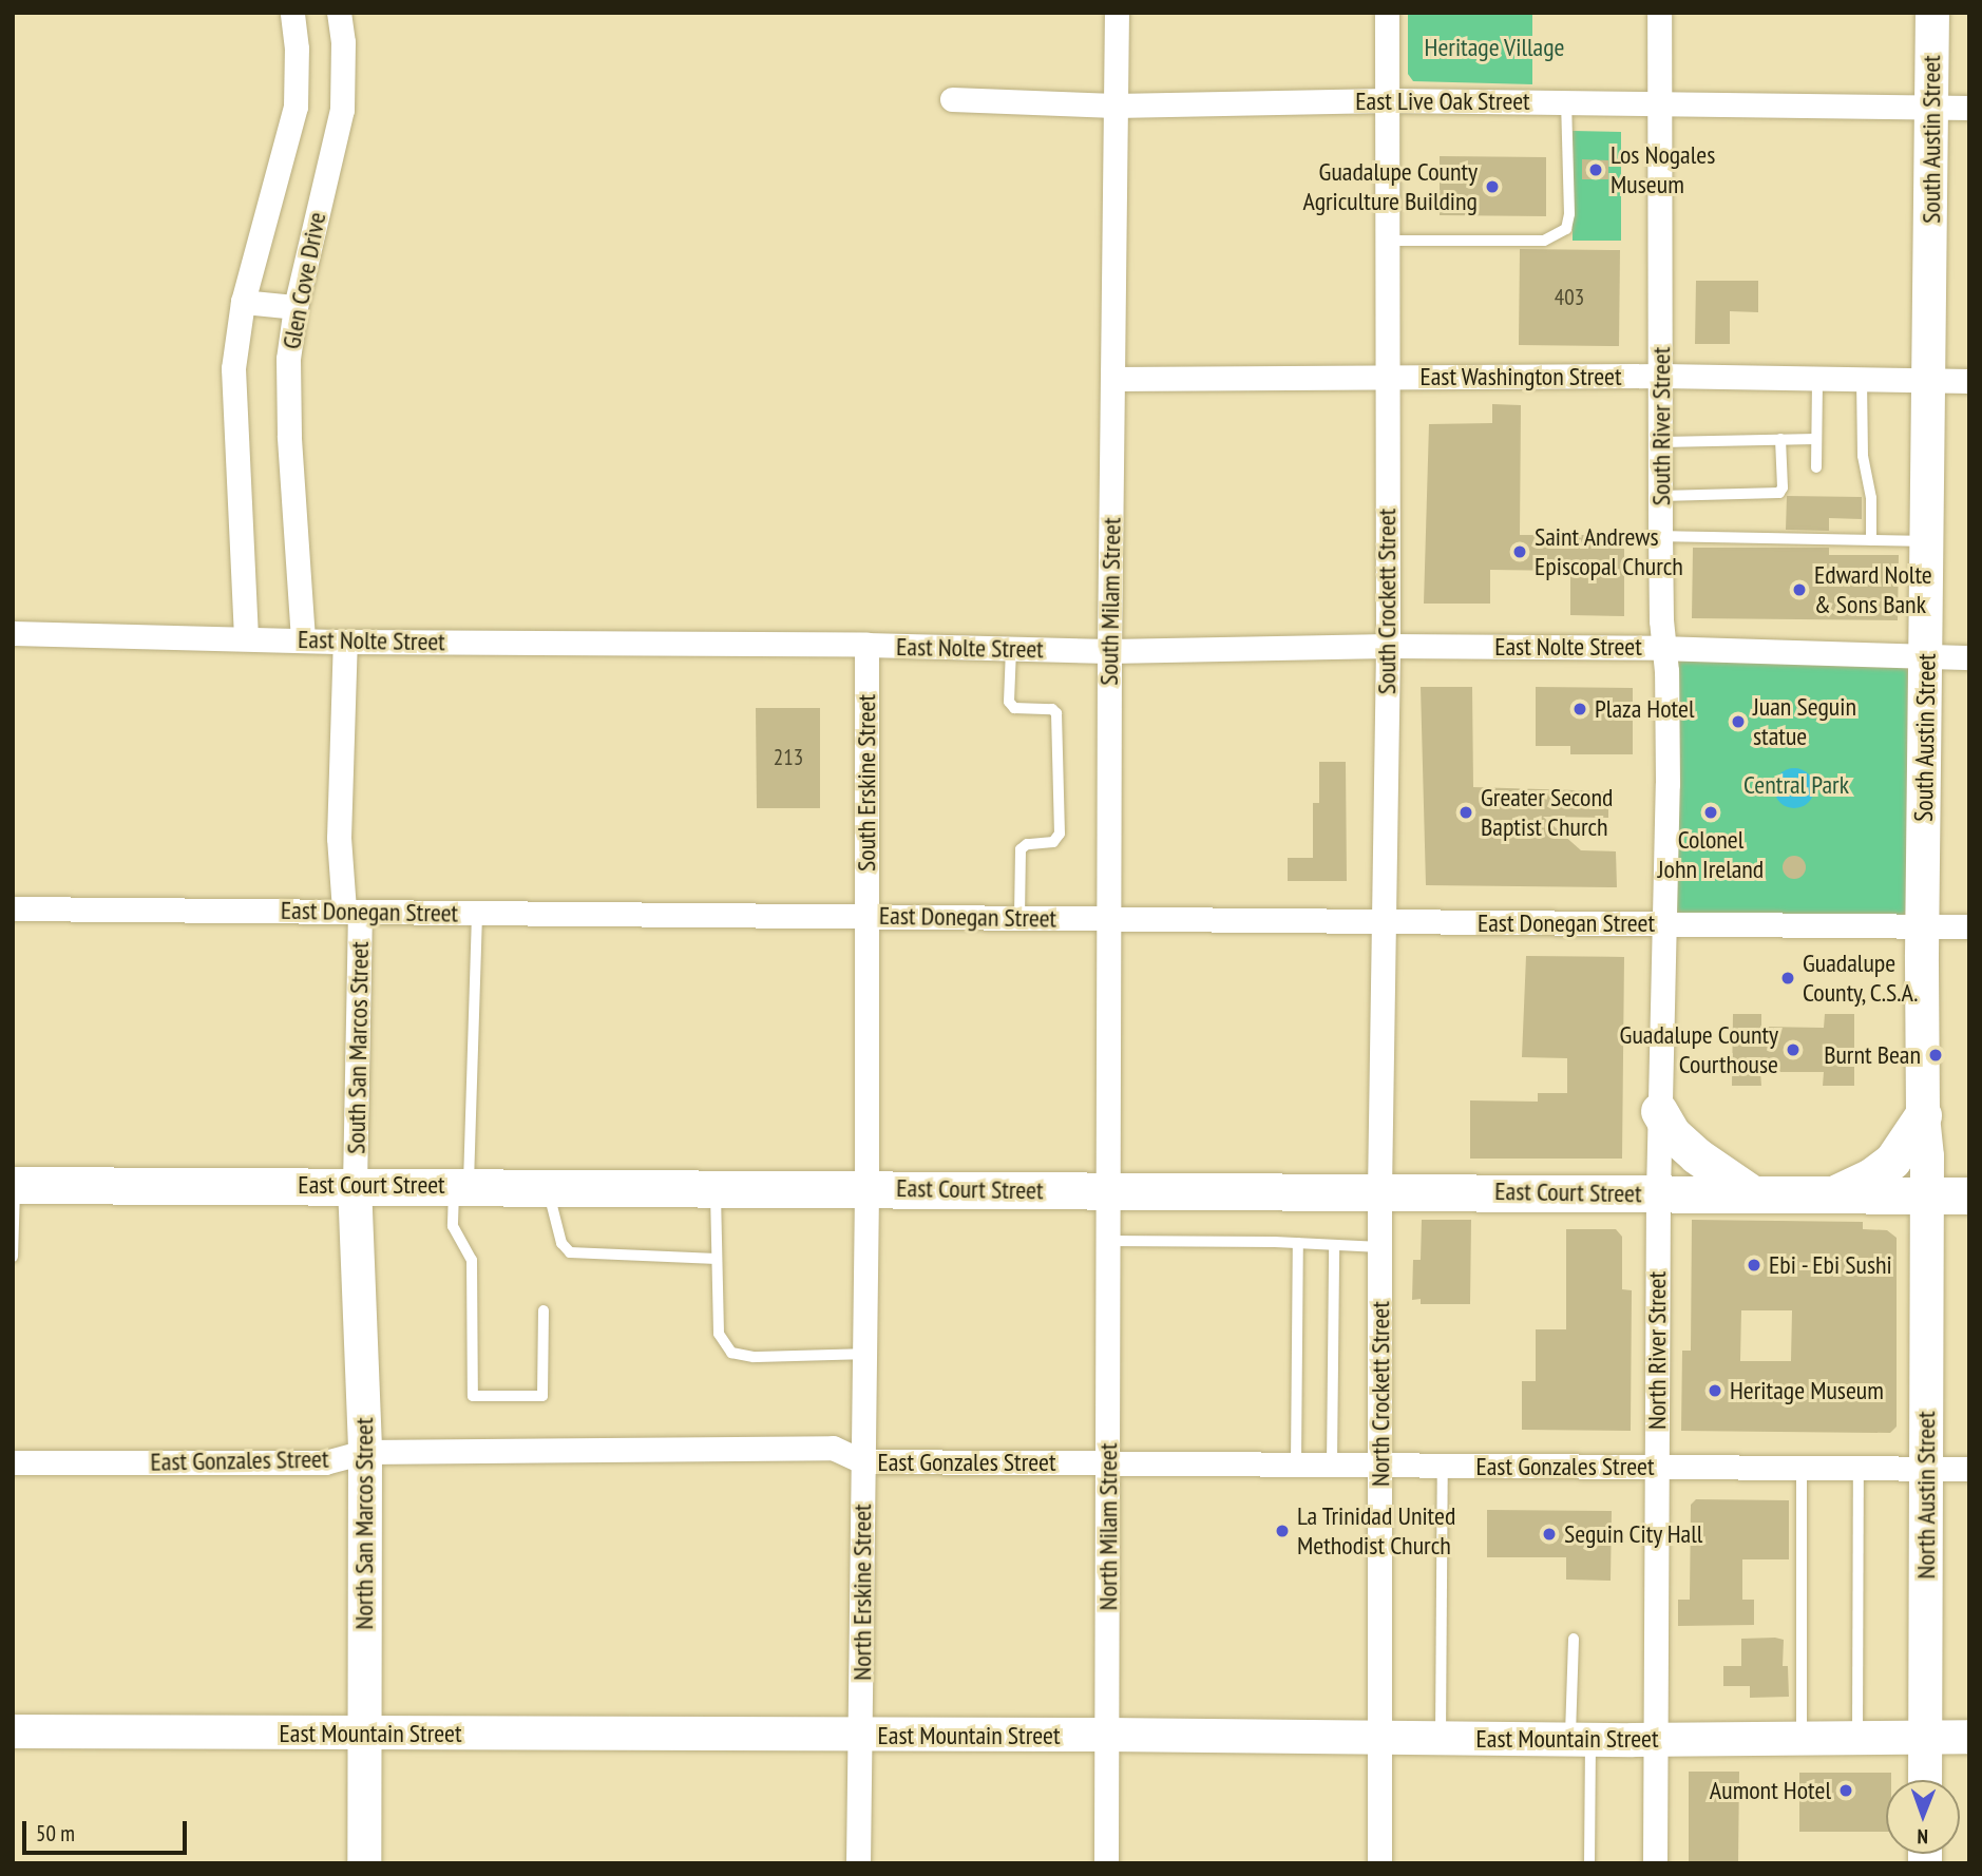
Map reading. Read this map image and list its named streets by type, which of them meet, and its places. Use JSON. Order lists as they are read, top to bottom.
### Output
{
  "streets": {
    "main road": ["East Court Street"],
    "street": [
      "East Live Oak Street",
      "South Austin Street",
      "Glen Cove Drive",
      "East Washington Street",
      "South River Street",
      "South Milam Street",
      "South Crockett Street",
      "East Nolte Street",
      "South Erskine Street",
      "East Donegan Street",
      "South San Marcos Street",
      "North River Street",
      "North Crockett Street",
      "East Gonzales Street",
      "North Austin Street",
      "North San Marcos Street",
      "North Milam Street",
      "North Erskine Street",
      "East Mountain Street"
    ]
  },
  "crossings": [
    ["East Live Oak Street", "South Austin Street"],
    ["East Live Oak Street", "South River Street"],
    ["East Live Oak Street", "South Milam Street"],
    ["East Live Oak Street", "South Crockett Street"],
    ["South Austin Street", "East Washington Street"],
    ["South Austin Street", "East Nolte Street"],
    ["South Austin Street", "East Donegan Street"],
    ["South Austin Street", "East Court Street"],
    ["South Austin Street", "North Austin Street"],
    ["Glen Cove Drive", "East Nolte Street"],
    ["East Washington Street", "South River Street"],
    ["East Washington Street", "South Milam Street"],
    ["East Washington Street", "South Crockett Street"],
    ["South River Street", "East Nolte Street"],
    ["South River Street", "East Donegan Street"],
    ["South River Street", "East Court Street"],
    ["South River Street", "North River Street"],
    ["South Milam Street", "East Nolte Street"],
    ["South Milam Street", "East Donegan Street"],
    ["South Milam Street", "East Court Street"],
    ["South Milam Street", "North Milam Street"],
    ["South Crockett Street", "East Nolte Street"],
    ["South Crockett Street", "East Donegan Street"],
    ["South Crockett Street", "East Court Street"],
    ["South Crockett Street", "North Crockett Street"],
    ["East Nolte Street", "South Erskine Street"],
    ["East Nolte Street", "South San Marcos Street"],
    ["South Erskine Street", "East Donegan Street"],
    ["South Erskine Street", "East Court Street"],
    ["South Erskine Street", "North Erskine Street"],
    ["East Donegan Street", "South San Marcos Street"],
    ["South San Marcos Street", "East Court Street"],
    ["South San Marcos Street", "North San Marcos Street"],
    ["East Court Street", "North River Street"],
    ["East Court Street", "North Crockett Street"],
    ["East Court Street", "North Austin Street"],
    ["East Court Street", "North San Marcos Street"],
    ["East Court Street", "North Milam Street"],
    ["East Court Street", "North Erskine Street"],
    ["North River Street", "East Gonzales Street"],
    ["North River Street", "East Mountain Street"],
    ["North Crockett Street", "East Gonzales Street"],
    ["North Crockett Street", "East Mountain Street"],
    ["East Gonzales Street", "North Austin Street"],
    ["East Gonzales Street", "North San Marcos Street"],
    ["East Gonzales Street", "North Milam Street"],
    ["East Gonzales Street", "North Erskine Street"],
    ["North Austin Street", "East Mountain Street"],
    ["North San Marcos Street", "East Mountain Street"],
    ["North Milam Street", "East Mountain Street"],
    ["North Erskine Street", "East Mountain Street"]
  ],
  "parks": ["Heritage Village", "Central Park"],
  "places": [
    "Los Nogales Museum",
    "Guadalupe County Agriculture Building",
    "Saint Andrews Episcopal Church",
    "Edward Nolte & Sons Bank",
    "Plaza Hotel",
    "Juan Seguin statue",
    "Greater Second Baptist Church",
    "Colonel John Ireland",
    "Guadalupe County, C.S.A.",
    "Guadalupe County Courthouse",
    "Burnt Bean",
    "Ebi - Ebi Sushi",
    "Heritage Museum",
    "La Trinidad United Methodist Church",
    "Seguin City Hall",
    "Aumont Hotel"
  ],
  "house_numbers": ["403", "213"],
  "scale_bar": "50 m",
  "north": "bottom"
}
